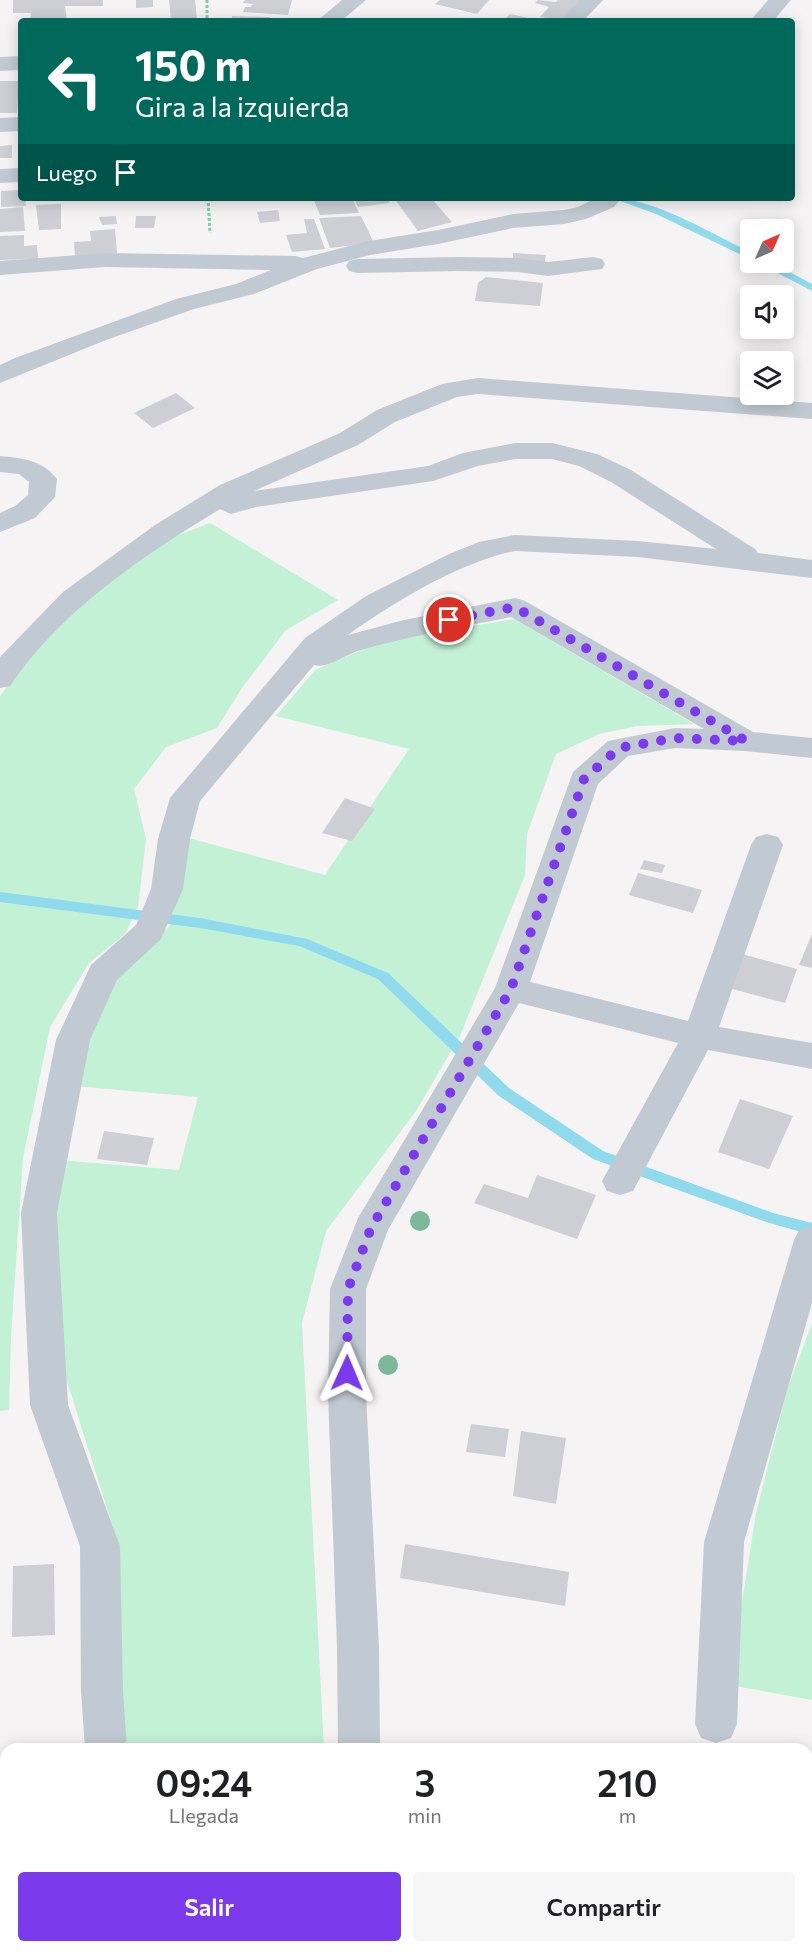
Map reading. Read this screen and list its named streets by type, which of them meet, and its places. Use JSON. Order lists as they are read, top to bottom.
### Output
{
  "north": "top right",
  "page": {
    "turn": ["150 m", "Gira a la izquierda"],
    "then": "Luego",
    "eta": [
      "09:24",
      "Llegada",
      "3",
      "min",
      "210",
      "m"
    ],
    "buttons": ["Salir", "Compartir"]
  }
}
